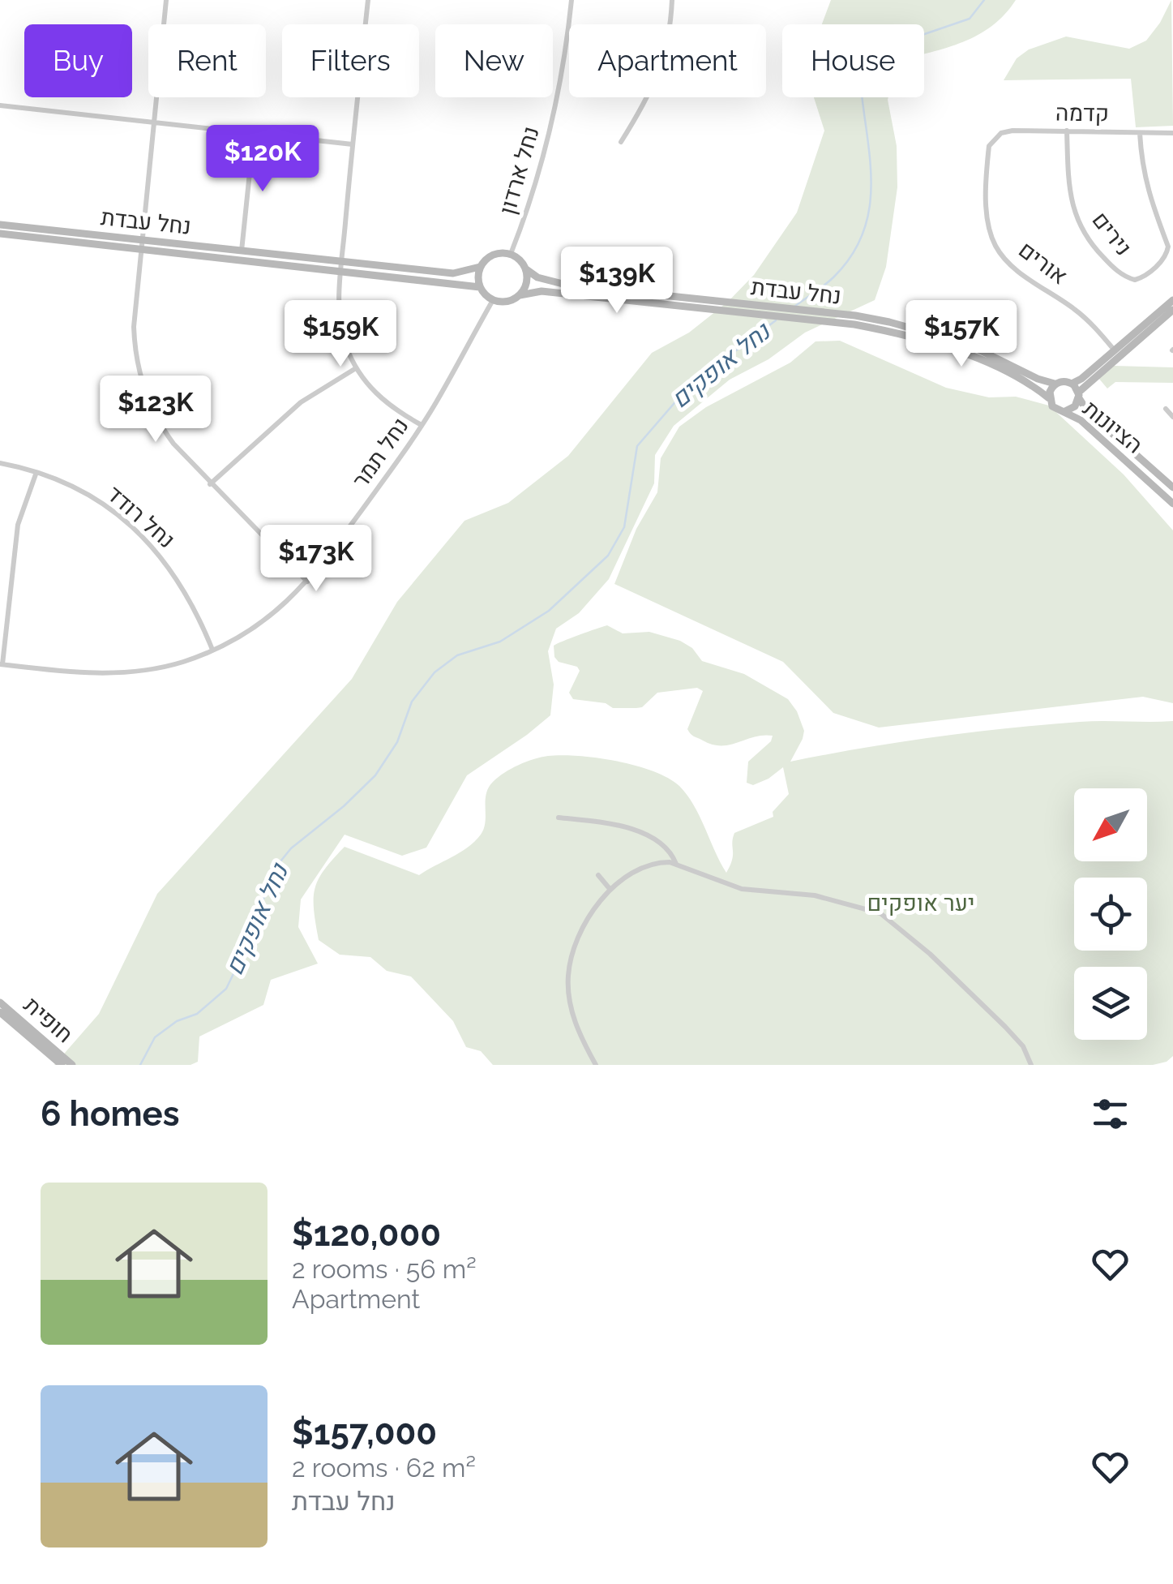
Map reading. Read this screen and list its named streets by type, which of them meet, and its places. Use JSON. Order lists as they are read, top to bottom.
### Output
{
  "streets": {
    "street": [
      "קדמה",
      "נחל ארדון",
      "נחל עבדת",
      "נירים",
      "אורים",
      "הציונות",
      "נחל תמר",
      "נחל רודד",
      "חופית"
    ]
  },
  "crossings": [
    ["קדמה", "נירים"],
    ["קדמה", "אורים"],
    ["נחל ארדון", "נחל עבדת"],
    ["נחל ארדון", "נחל תמר"],
    ["נחל עבדת", "הציונות"],
    ["נחל עבדת", "נחל תמר"],
    ["אורים", "הציונות"],
    ["נחל תמר", "נחל רודד"]
  ],
  "water": ["נחל אופקים"],
  "parks": ["יער אופקים"],
  "north": "bottom left",
  "page": {
    "chip": [
      "Buy",
      "Rent",
      "Filters",
      "New",
      "Apartment",
      "House"
    ],
    "price": [
      "$120K",
      "$139K",
      "$159K",
      "$157K",
      "$123K",
      "$173K"
    ],
    "heading": "6 homes",
    "list": [
      {
        "name": "$120,000",
        "note": "2 rooms · 56 m² · Apartment"
      },
      {
        "name": "$157,000",
        "note": "2 rooms · 62 m² · נחל עבדת"
      }
    ]
  }
}
